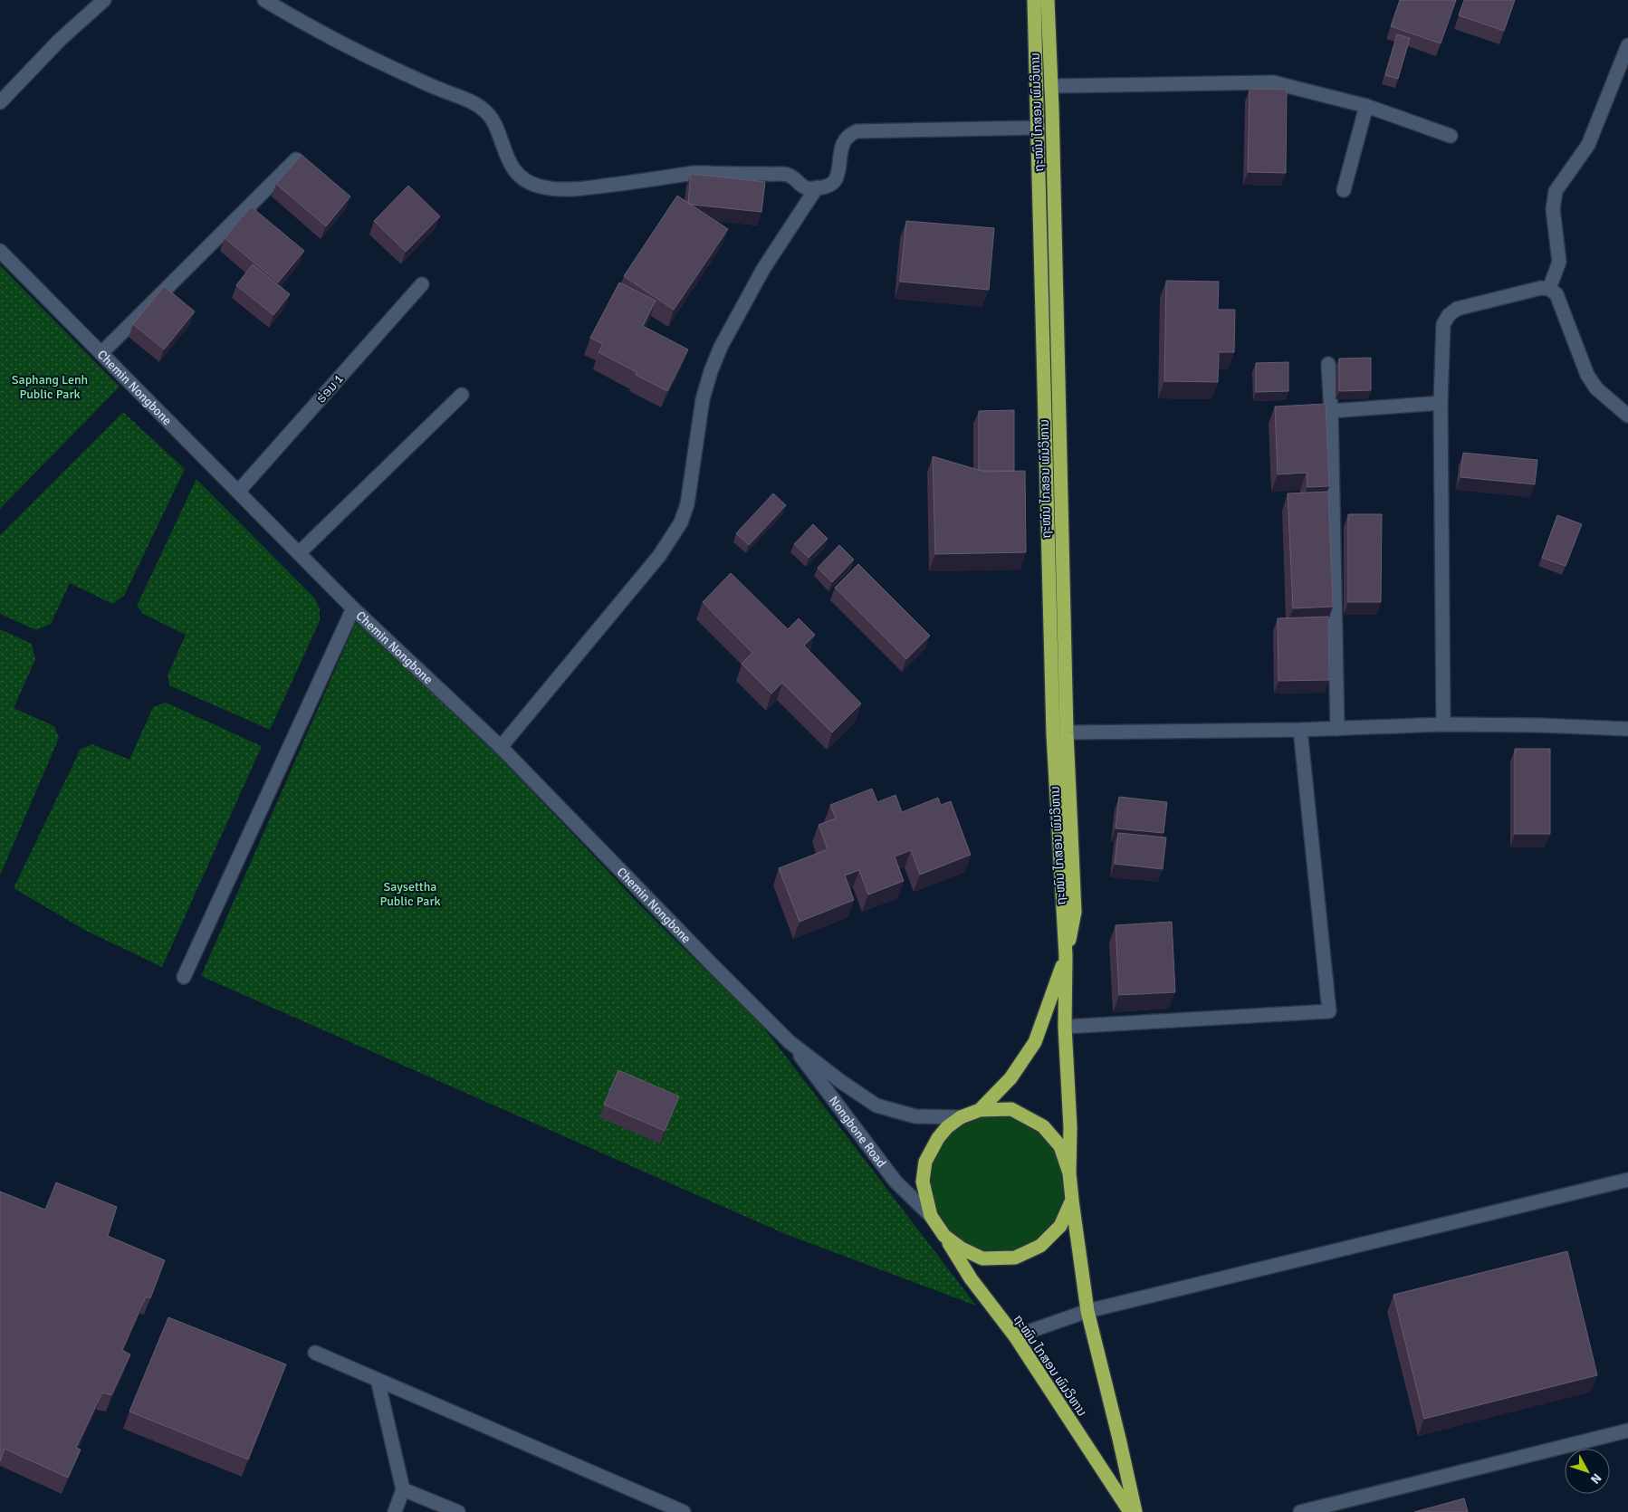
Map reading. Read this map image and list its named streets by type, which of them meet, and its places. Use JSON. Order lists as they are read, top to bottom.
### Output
{
  "streets": {
    "highway": ["ຖະໜົນ ໄກສອນ ພົມວິຫານ"],
    "street": ["Chemin Nongbone", "ຮ່ອມ 1", "Nongbone Road"]
  },
  "crossings": [
    ["ຖະໜົນ ໄກສອນ ພົມວິຫານ", "Nongbone Road"],
    ["Chemin Nongbone", "ຮ່ອມ 1"],
    ["Chemin Nongbone", "Nongbone Road"]
  ],
  "parks": ["Saphang Lenh Public Park", "Saysettha Public Park"],
  "north": "bottom right"
}
